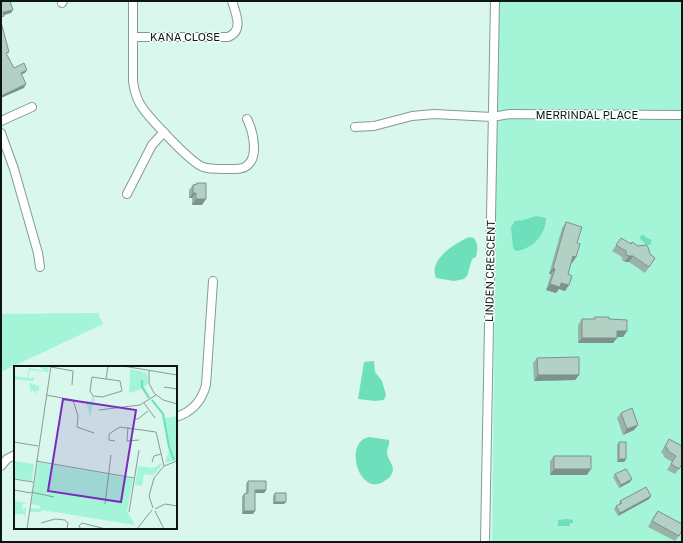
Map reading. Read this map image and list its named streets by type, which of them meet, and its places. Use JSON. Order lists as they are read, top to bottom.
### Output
{
  "streets": {
    "street": ["KANA CLOSE", "MERRINDAL PLACE", "LINDEN CRESCENT"]
  },
  "crossings": [
    ["MERRINDAL PLACE", "LINDEN CRESCENT"]
  ]
}
